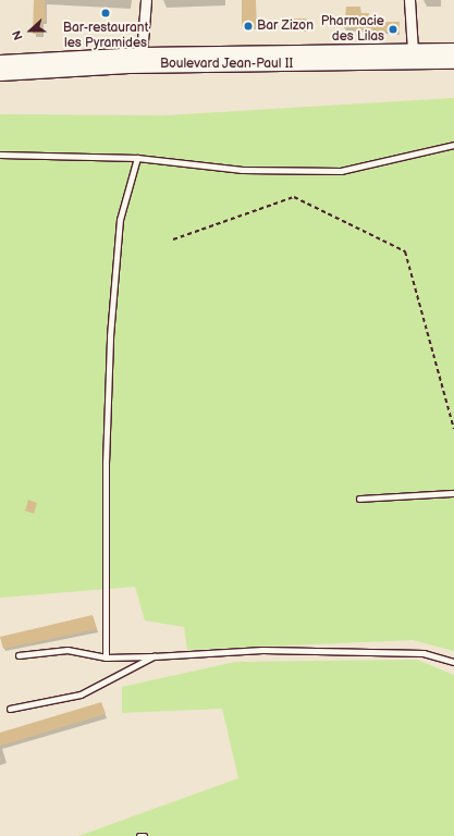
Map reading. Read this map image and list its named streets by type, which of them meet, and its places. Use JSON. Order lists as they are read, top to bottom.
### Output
{
  "streets": {
    "main road": ["Boulevard Jean-Paul II"]
  },
  "places": ["Bar-restaurant les Pyramides", "Bar Zizon", "Pharmacie des Lilas"],
  "north": "left"
}
